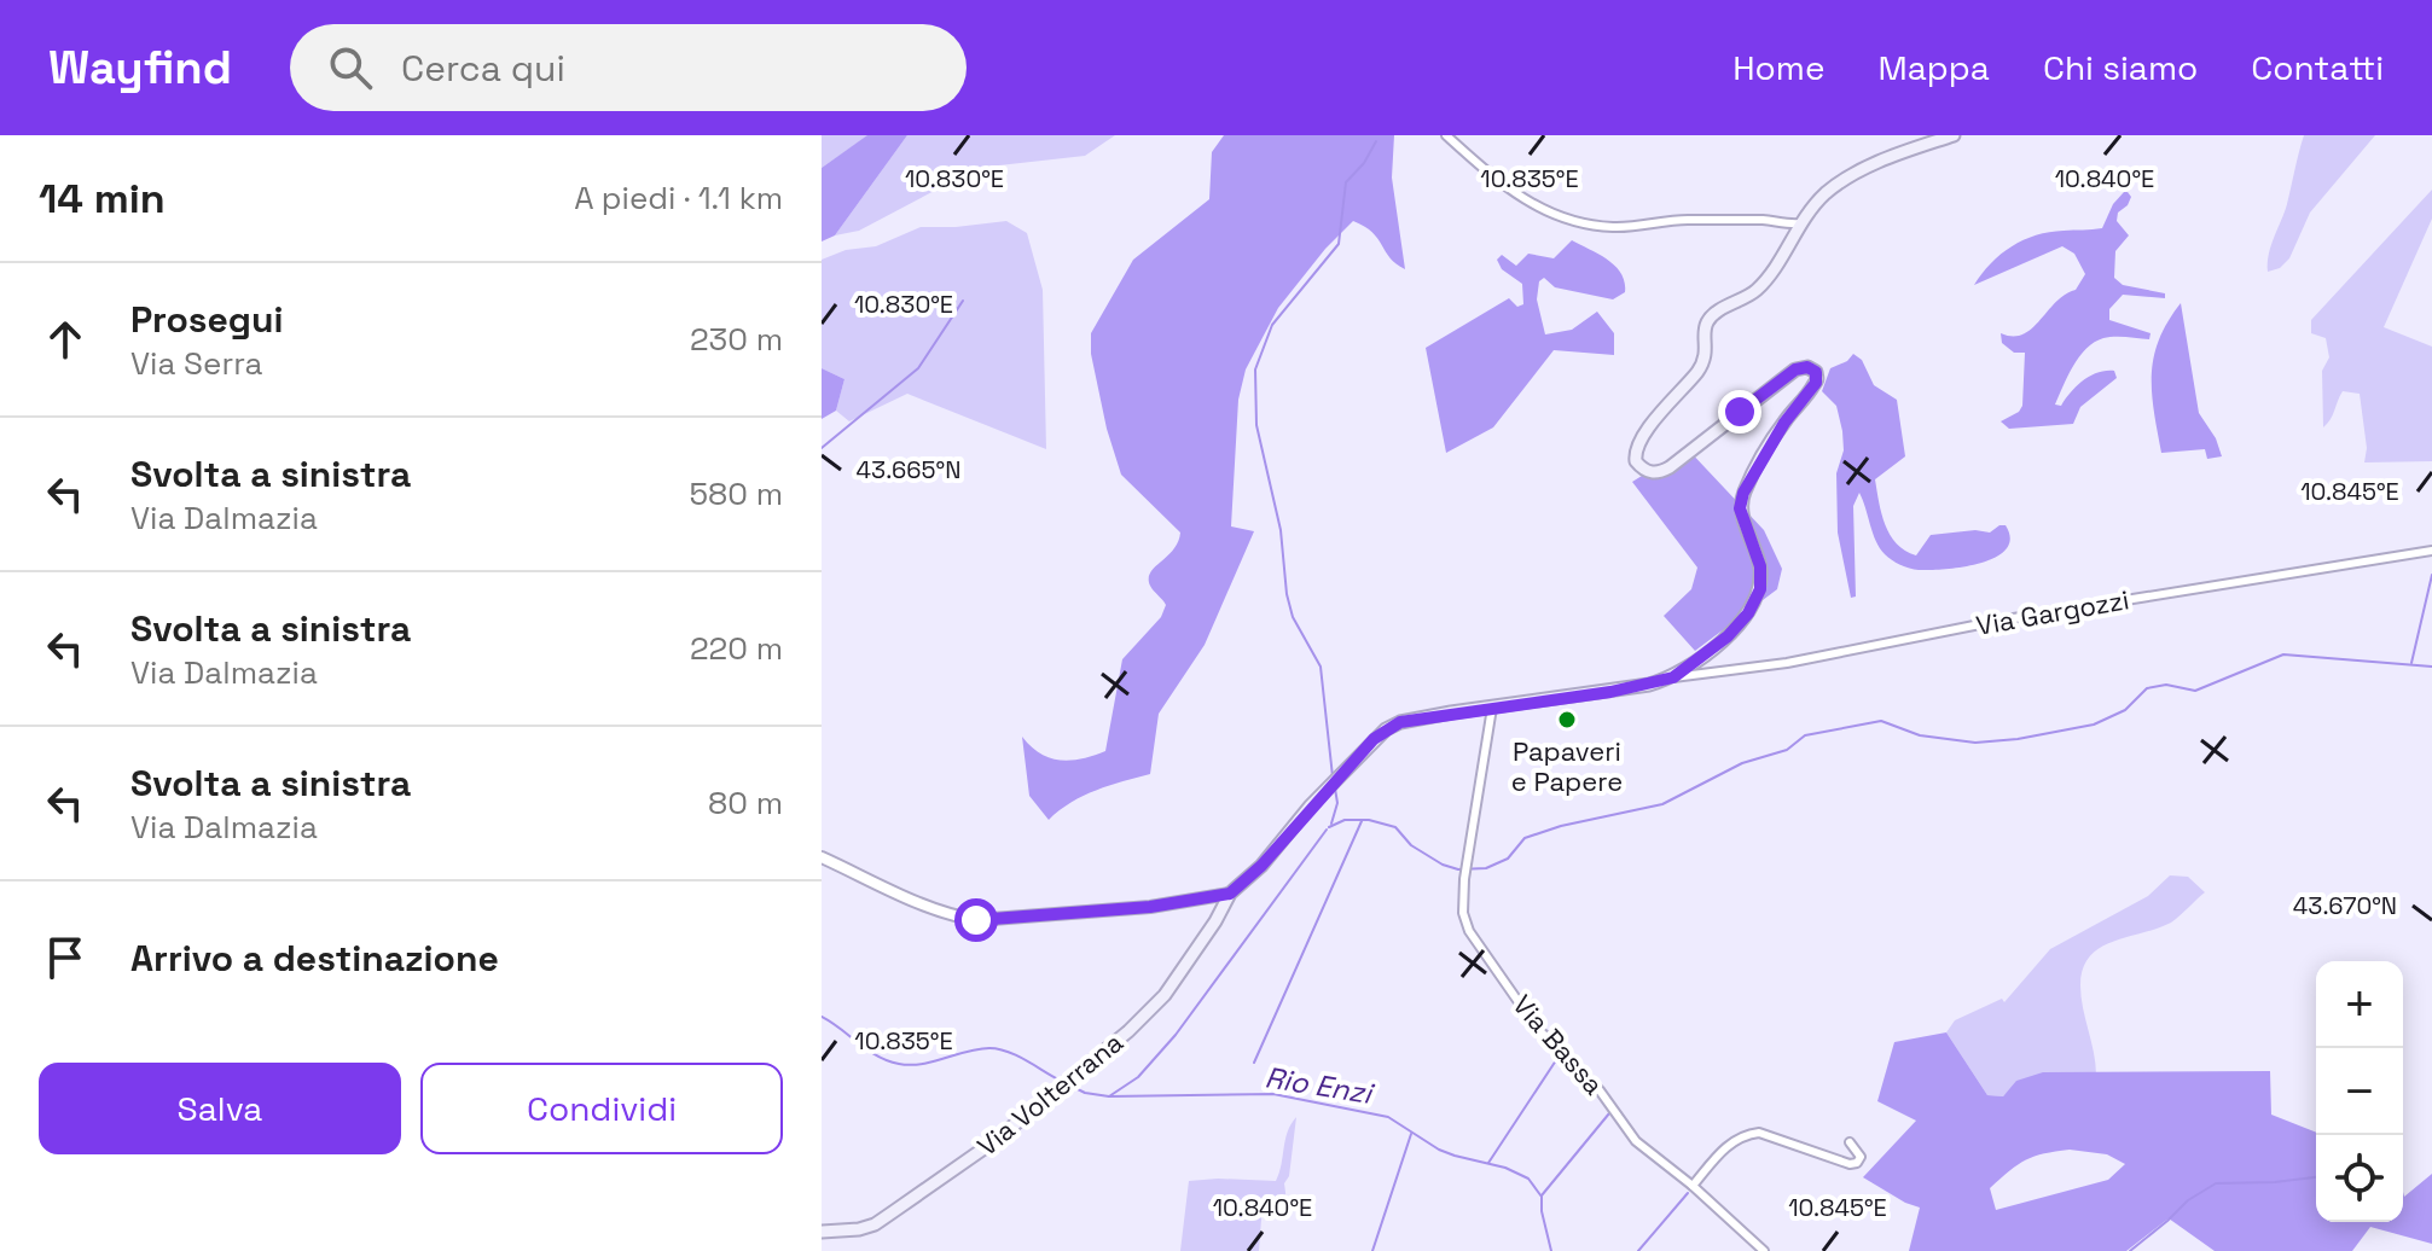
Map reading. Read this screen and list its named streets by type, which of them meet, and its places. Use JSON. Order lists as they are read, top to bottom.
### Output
{
  "streets": {
    "main road": ["Via Volterrana"],
    "street": ["Via Gargozzi", "Via Bassa"]
  },
  "crossings": [
    ["Via Gargozzi", "Via Volterrana"],
    ["Via Bassa", "Via Volterrana"]
  ],
  "water": ["Rio Enzi"],
  "places": ["Papaveri e Papere"],
  "page": {
    "header": "Wayfind",
    "search": "Cerca qui",
    "nav": [
      "Home",
      "Mappa",
      "Chi siamo",
      "Contatti"
    ],
    "heading": ["14 min", "A piedi · 1.1 km"],
    "list": [
      ["Prosegui", "Via Serra", "230 m"],
      ["Svolta a sinistra", "Via Dalmazia", "580 m"],
      ["Svolta a sinistra", "Via Dalmazia", "220 m"],
      ["Svolta a sinistra", "Via Dalmazia", "80 m"],
      "Arrivo a destinazione"
    ],
    "map_buttons": ["+", "−"],
    "buttons": ["Salva", "Condividi"]
  },
  "coordinates": [
    "10.830°E",
    "10.840°E",
    "10.835°E",
    "43.665°N",
    "10.845°E",
    "43.670°N"
  ]
}
